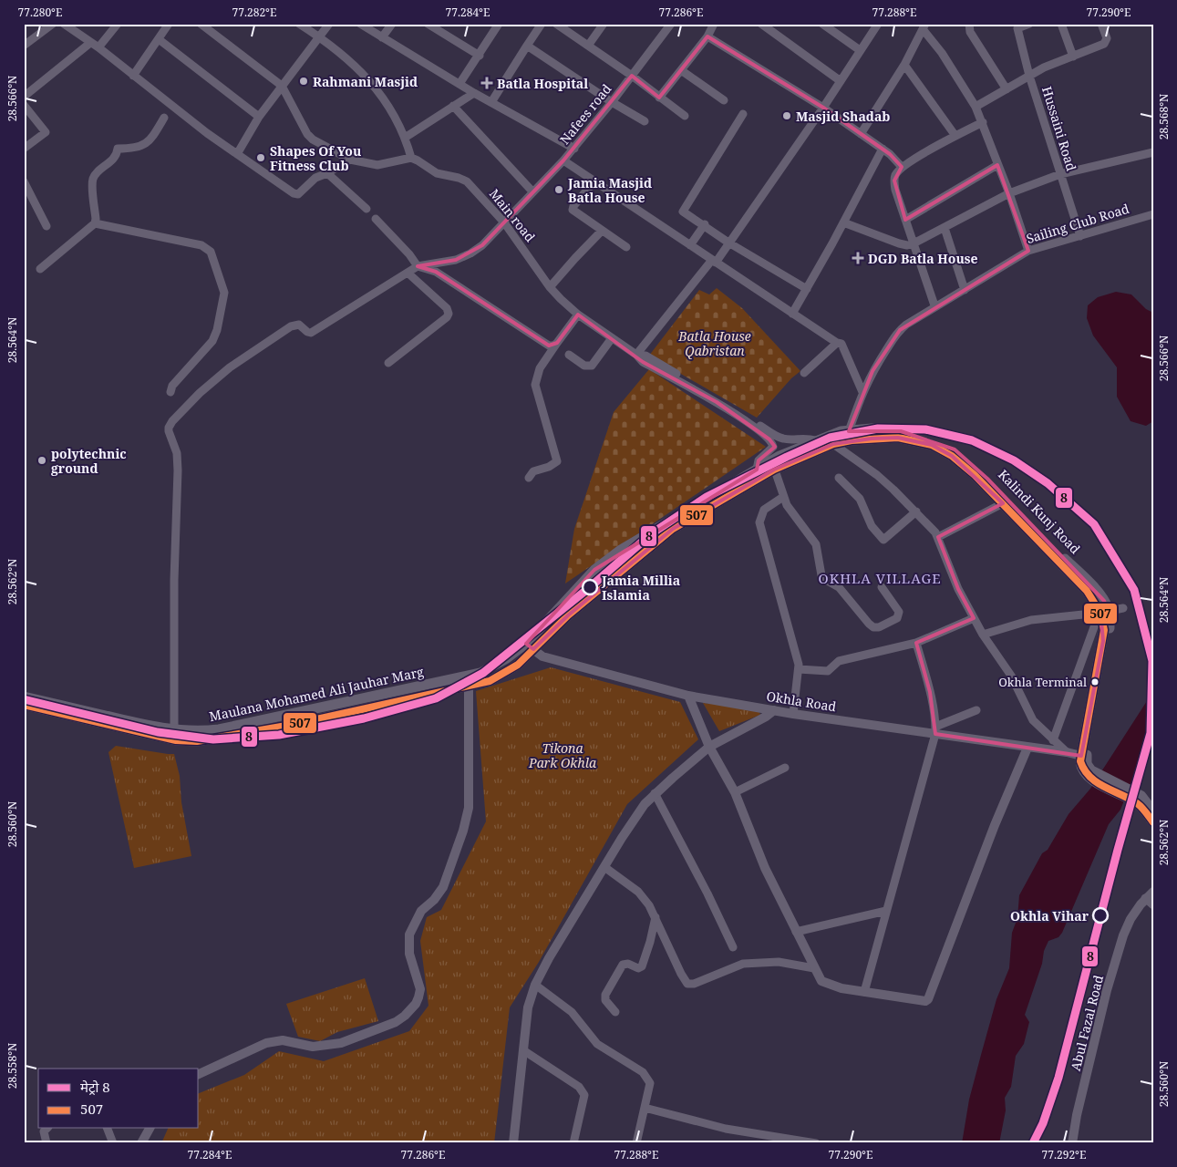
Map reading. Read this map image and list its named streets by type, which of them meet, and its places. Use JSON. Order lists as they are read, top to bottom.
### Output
{
  "streets": {
    "main road": ["Kalindi Kunj Road", "Maulana Mohamed Ali Jauhar Marg"],
    "street": [
      "Nafees road",
      "Hussaini Road",
      "Main road",
      "Sailing Club Road",
      "Okhla Road",
      "Abul Fazal Road"
    ]
  },
  "crossings": [
    ["Nafees road", "Main road"],
    ["Hussaini Road", "Sailing Club Road"],
    ["Main road", "Kalindi Kunj Road"],
    ["Sailing Club Road", "Kalindi Kunj Road"],
    ["Kalindi Kunj Road", "Maulana Mohamed Ali Jauhar Marg"],
    ["Kalindi Kunj Road", "Okhla Road"],
    ["Maulana Mohamed Ali Jauhar Marg", "Okhla Road"]
  ],
  "districts": ["OKHLA VILLAGE"],
  "parks": ["Batla House Qabristan", "Tikona Park Okhla"],
  "places": {
    "other": [
      "Rahmani Masjid",
      "Masjid Shadab",
      "Shapes Of You Fitness Club",
      "Jamia Masjid Batla House",
      "polytechnic ground",
      "Jamia Millia Islamia",
      "Okhla Terminal",
      "Okhla Vihar"
    ],
    "health": ["Batla Hospital", "DGD Batla House"]
  },
  "lines": ["metro line 8", "transit line 507"],
  "legend": ["मेट्रो 8", "507"],
  "coordinates": [
    "77.280°E",
    "77.282°E",
    "77.284°E",
    "77.286°E",
    "77.288°E",
    "77.290°E",
    "28.566°N",
    "28.568°N",
    "28.564°N",
    "28.562°N",
    "28.560°N",
    "28.558°N",
    "77.292°E"
  ]
}
